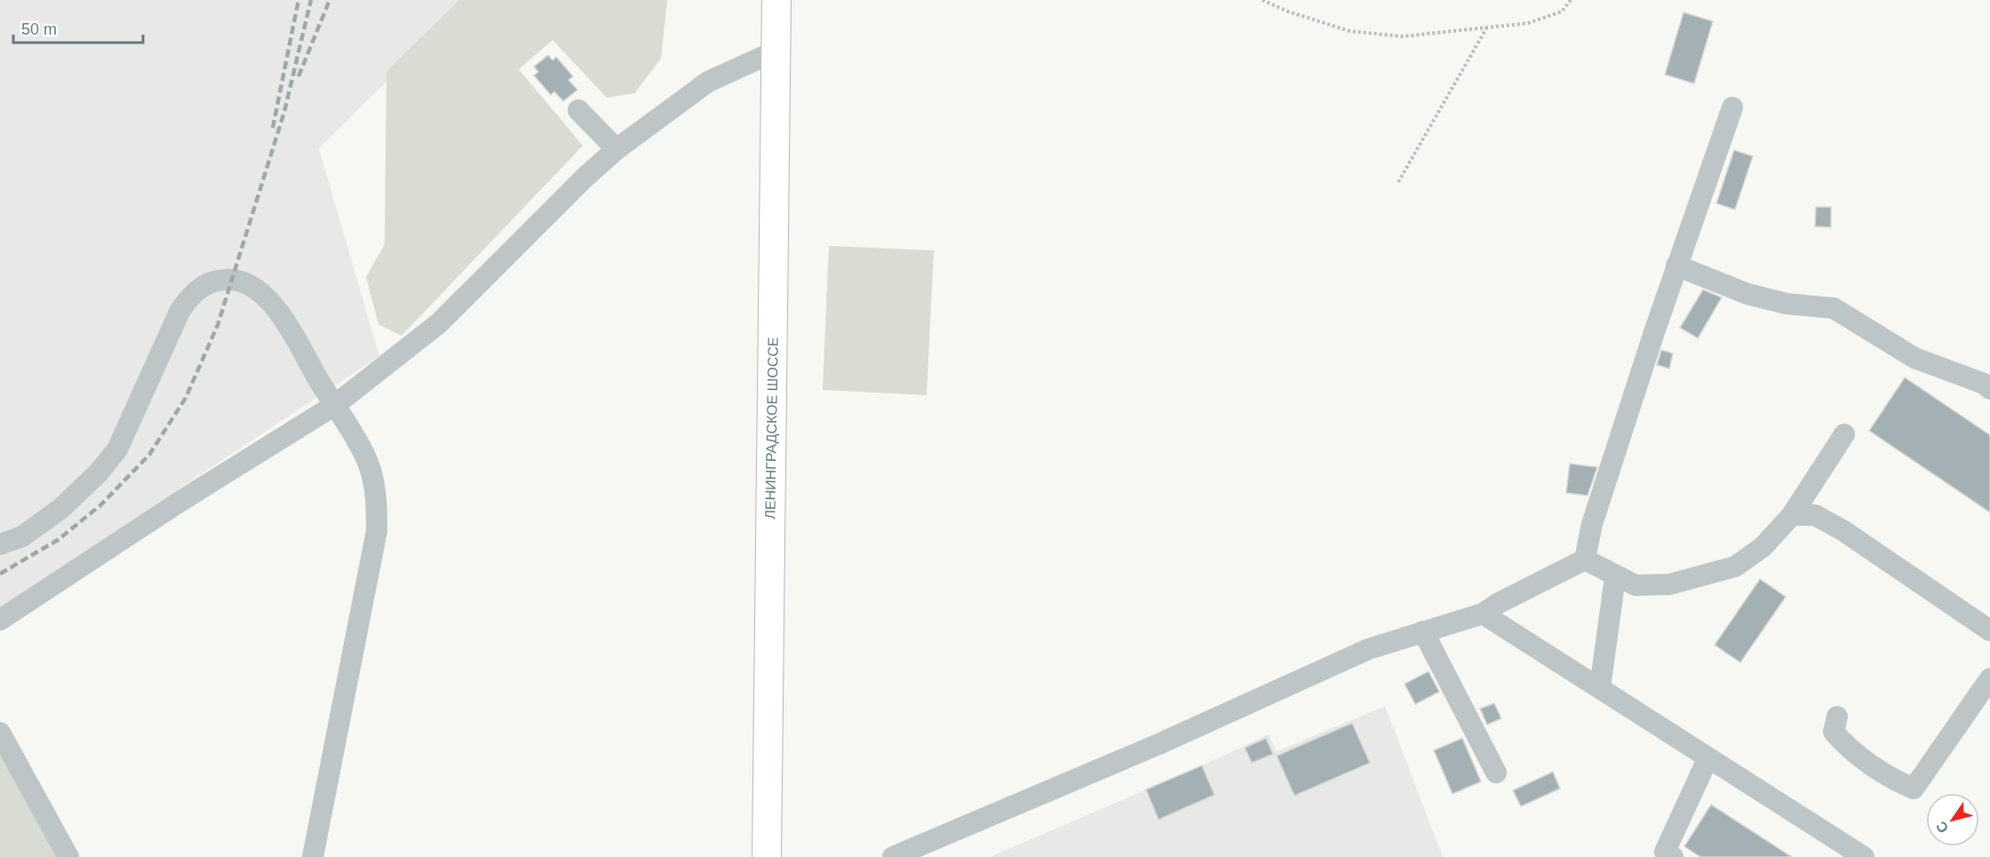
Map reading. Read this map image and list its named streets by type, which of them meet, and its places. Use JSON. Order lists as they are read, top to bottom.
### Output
{
  "streets": {
    "main road": ["ЛЕНИНГРАДСКОЕ ШОССЕ"]
  },
  "scale_bar": "50 m",
  "north": "bottom left"
}
